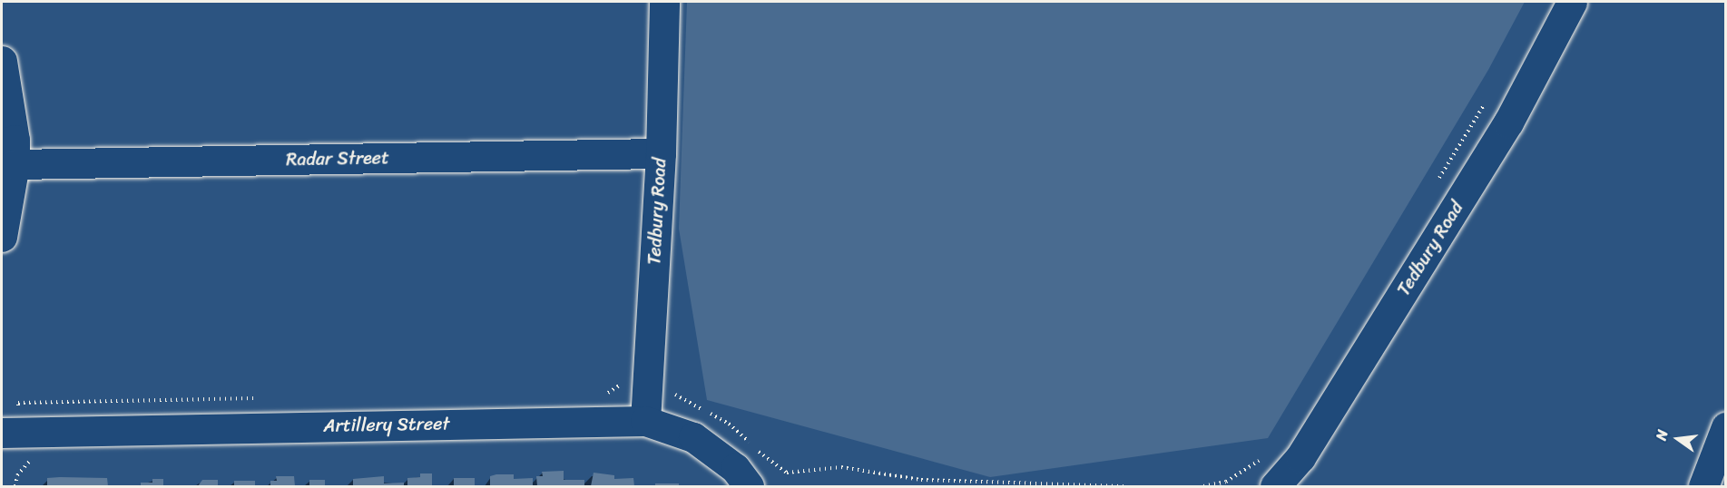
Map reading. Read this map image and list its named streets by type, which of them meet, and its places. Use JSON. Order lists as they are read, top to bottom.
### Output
{
  "streets": {
    "street": ["Radar Street", "Tedbury Road", "Artillery Street"]
  },
  "crossings": [
    ["Radar Street", "Tedbury Road"],
    ["Tedbury Road", "Artillery Street"]
  ],
  "north": "left"
}
